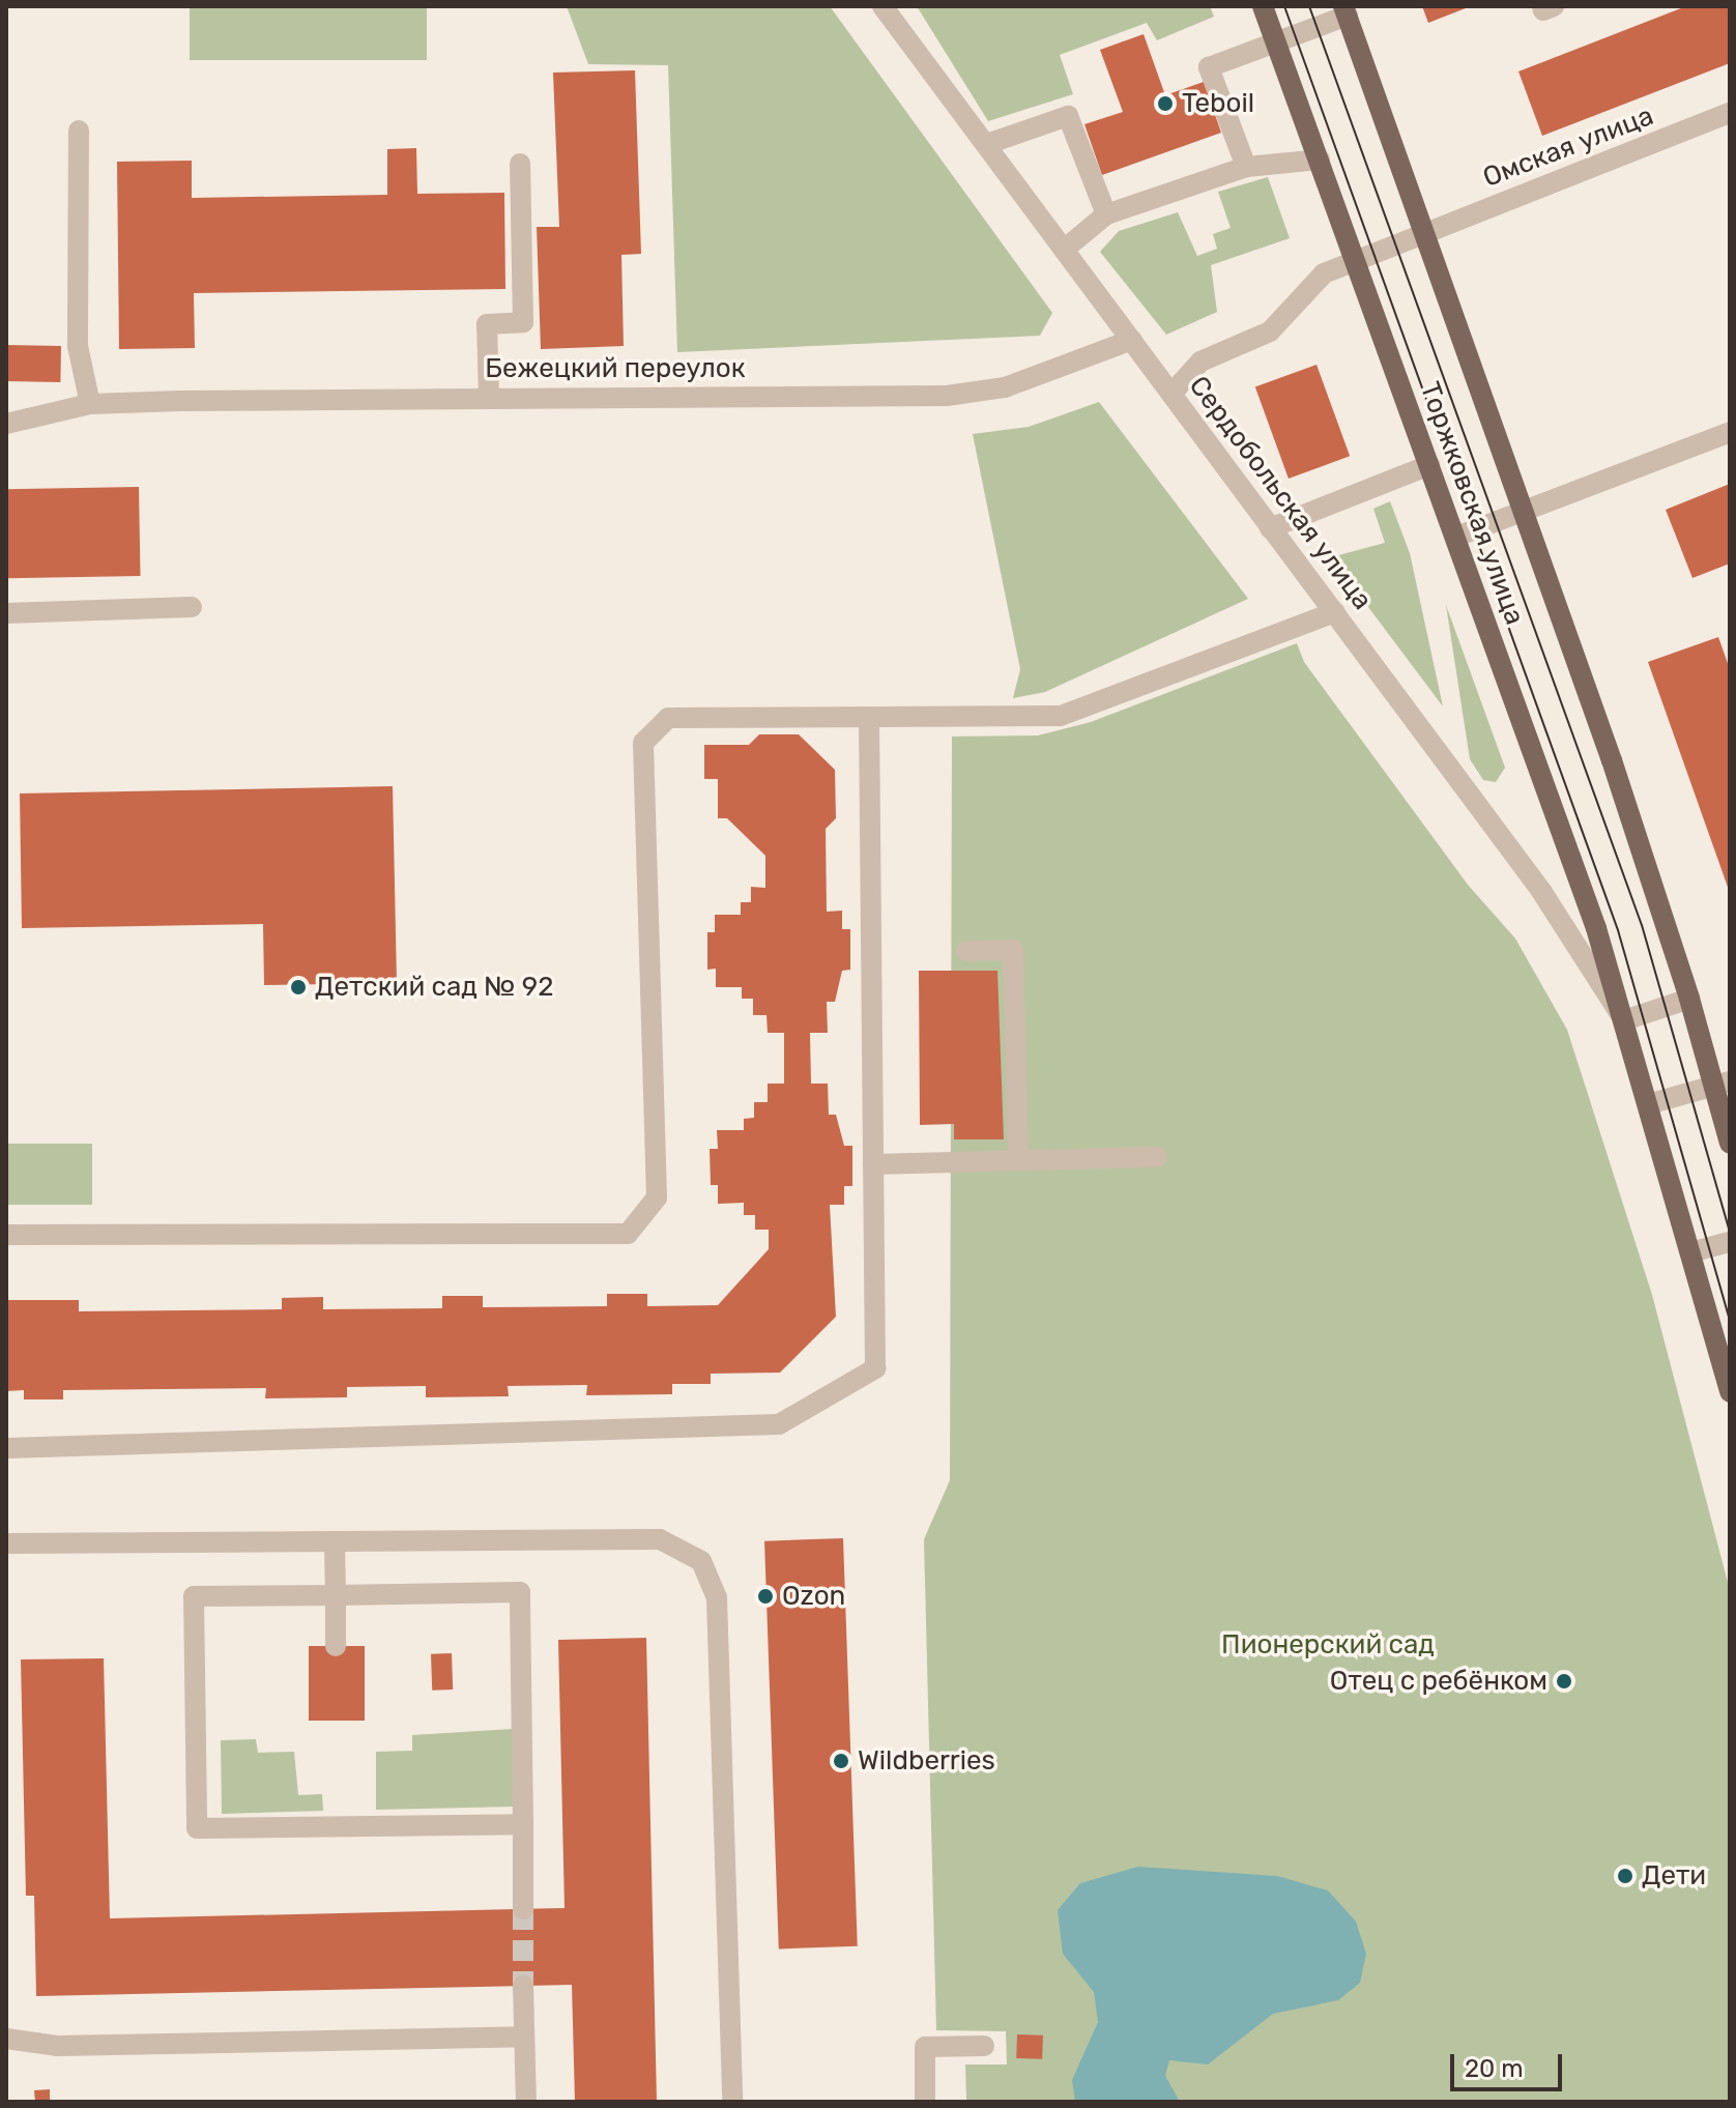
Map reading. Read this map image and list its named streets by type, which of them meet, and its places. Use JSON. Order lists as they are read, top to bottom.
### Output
{
  "streets": {
    "main road": ["Сердобольская улица", "Торжковская улица"],
    "street": ["Омская улица", "Бежецкий переулок"]
  },
  "crossings": [
    ["Омская улица", "Сердобольская улица"],
    ["Омская улица", "Торжковская улица"],
    ["Бежецкий переулок", "Сердобольская улица"],
    ["Сердобольская улица", "Торжковская улица"]
  ],
  "parks": ["Пионерский сад"],
  "places": [
    "Teboil",
    "Детский сад № 92",
    "Ozon",
    "Отец с ребёнком",
    "Wildberries",
    "Дети"
  ],
  "scale_bar": "20 m"
}
